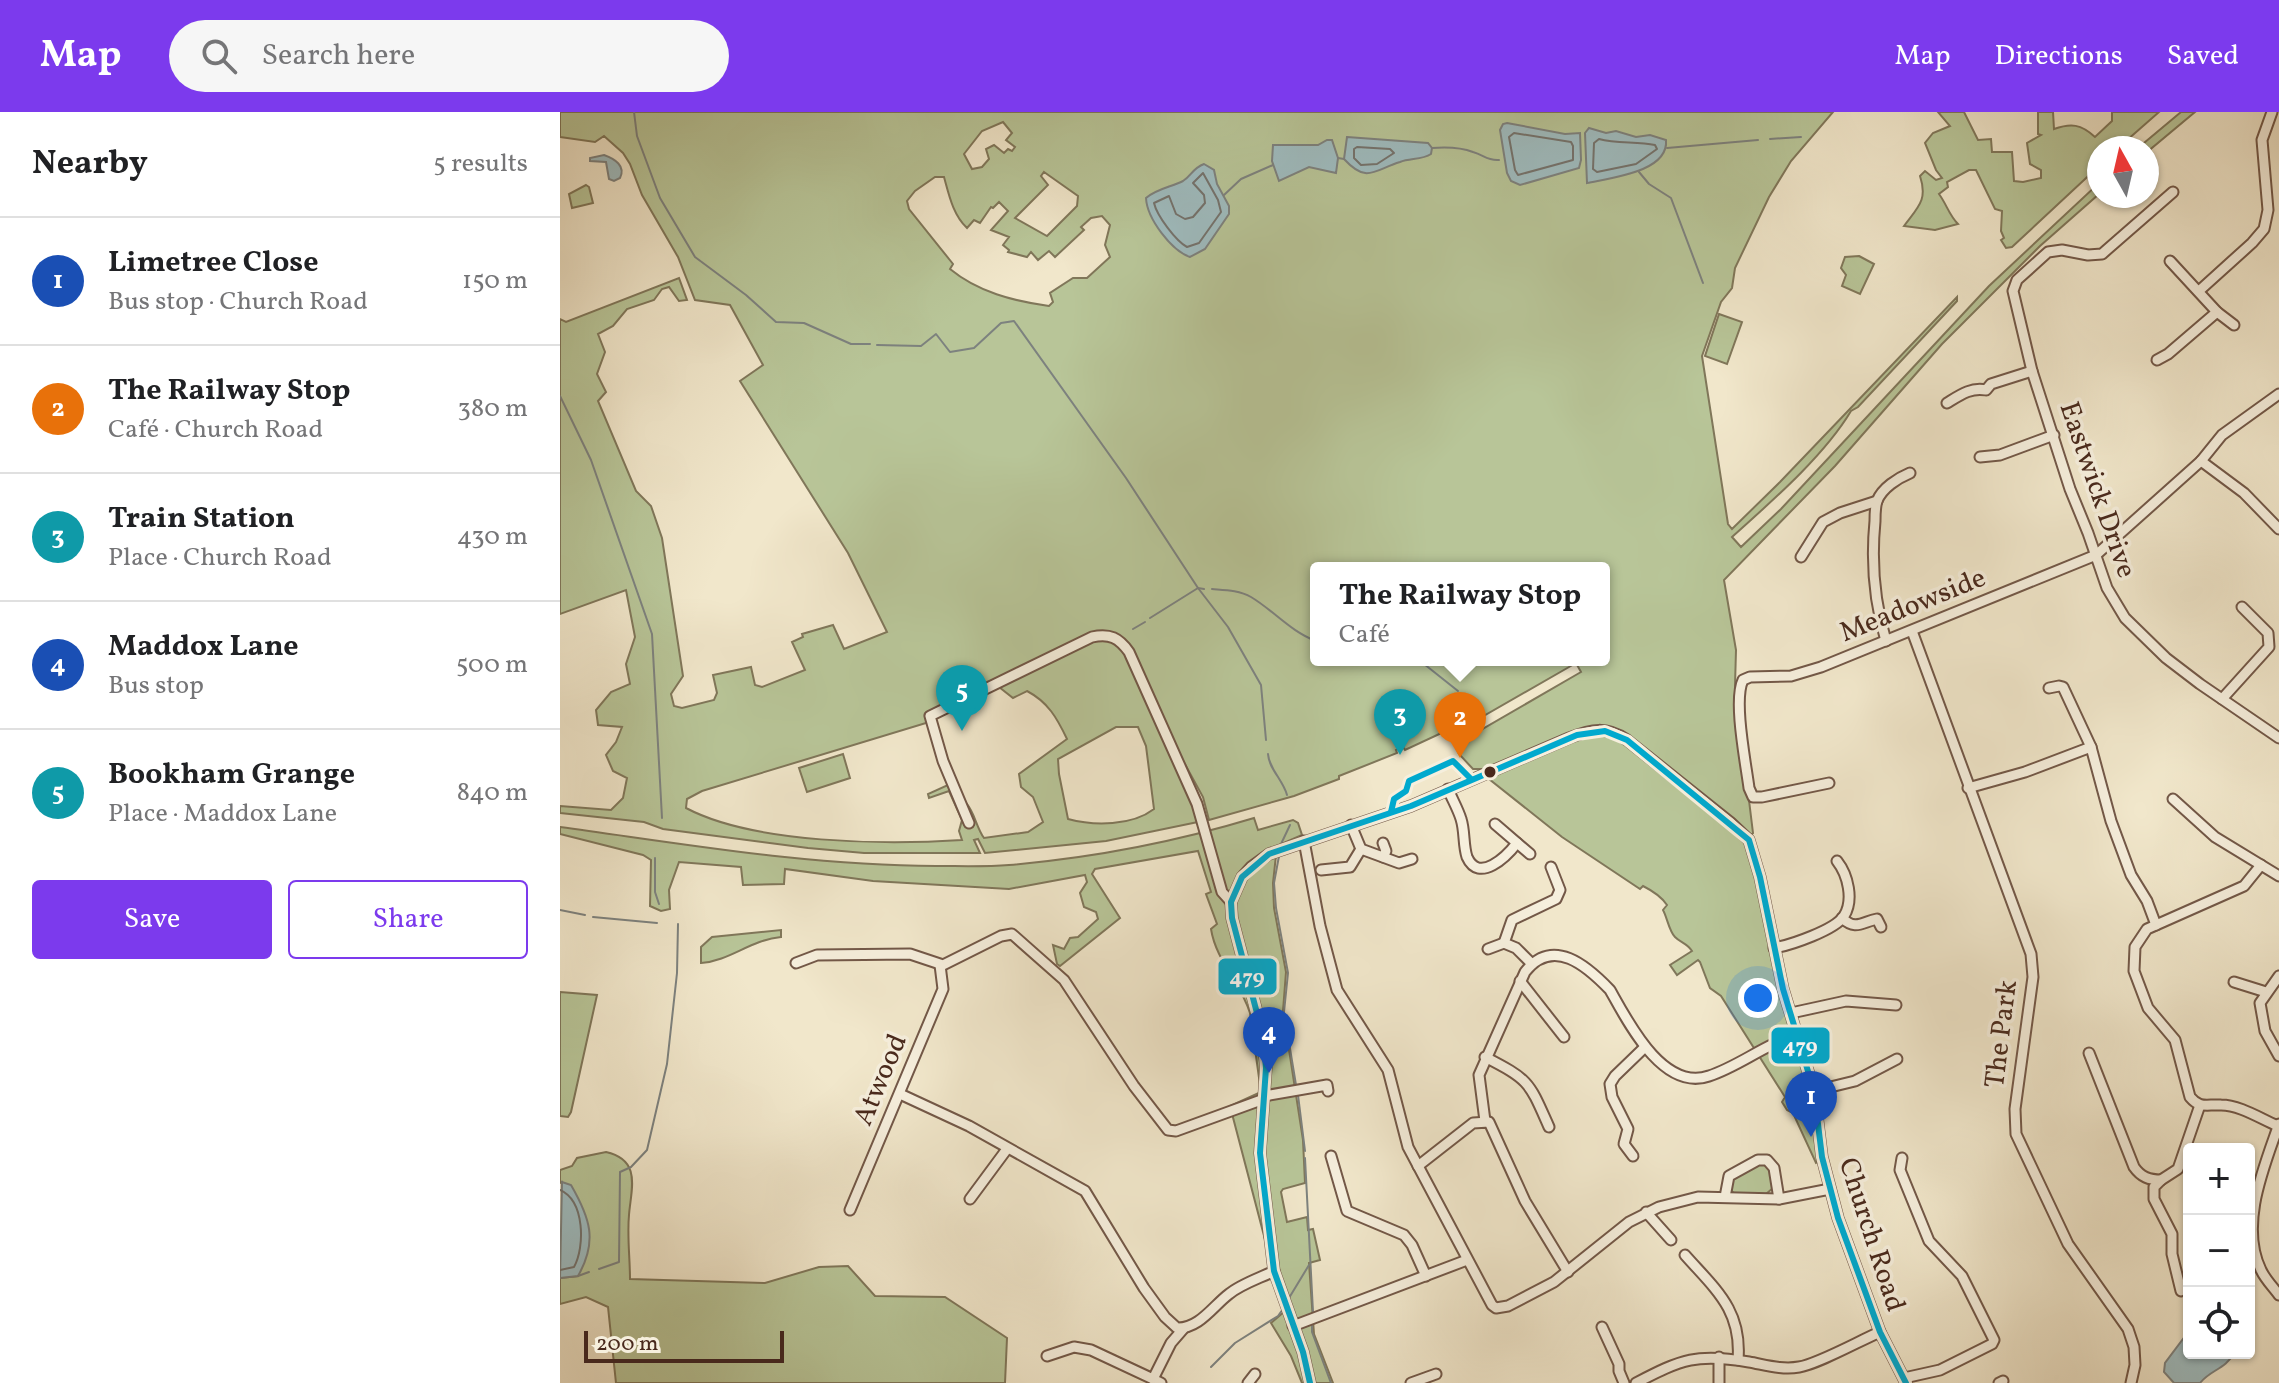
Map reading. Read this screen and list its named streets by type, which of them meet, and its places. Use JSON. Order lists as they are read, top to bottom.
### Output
{
  "streets": {
    "street": [
      "Eastwick Drive",
      "Meadowside",
      "The Park",
      "Atwood",
      "Church Road"
    ]
  },
  "crossings": [
    ["Eastwick Drive", "Meadowside"],
    ["Meadowside", "The Park"]
  ],
  "lines": ["transit line 479"],
  "scale_bar": "200 m",
  "north": "top",
  "page": {
    "header": "Map",
    "search": "Search here",
    "nav": ["Map", "Directions", "Saved"],
    "heading": ["Nearby", "5 results"],
    "list": [
      {
        "mark": "1",
        "name": "Limetree Close",
        "note": "Bus stop · Church Road",
        "value": "150 m"
      },
      {
        "mark": "2",
        "name": "The Railway Stop",
        "note": "Café · Church Road",
        "value": "380 m"
      },
      {
        "mark": "3",
        "name": "Train Station",
        "note": "Place · Church Road",
        "value": "430 m"
      },
      {
        "mark": "4",
        "name": "Maddox Lane",
        "note": "Bus stop",
        "value": "500 m"
      },
      {
        "mark": "5",
        "name": "Bookham Grange",
        "note": "Place · Maddox Lane",
        "value": "840 m"
      }
    ],
    "popup": ["The Railway Stop", "Café"],
    "pins": [
      "5",
      "3",
      "2",
      "4",
      "1"
    ],
    "buttons": ["Save", "Share"],
    "map_buttons": ["+", "−"],
    "scale": "200 m"
  }
}
